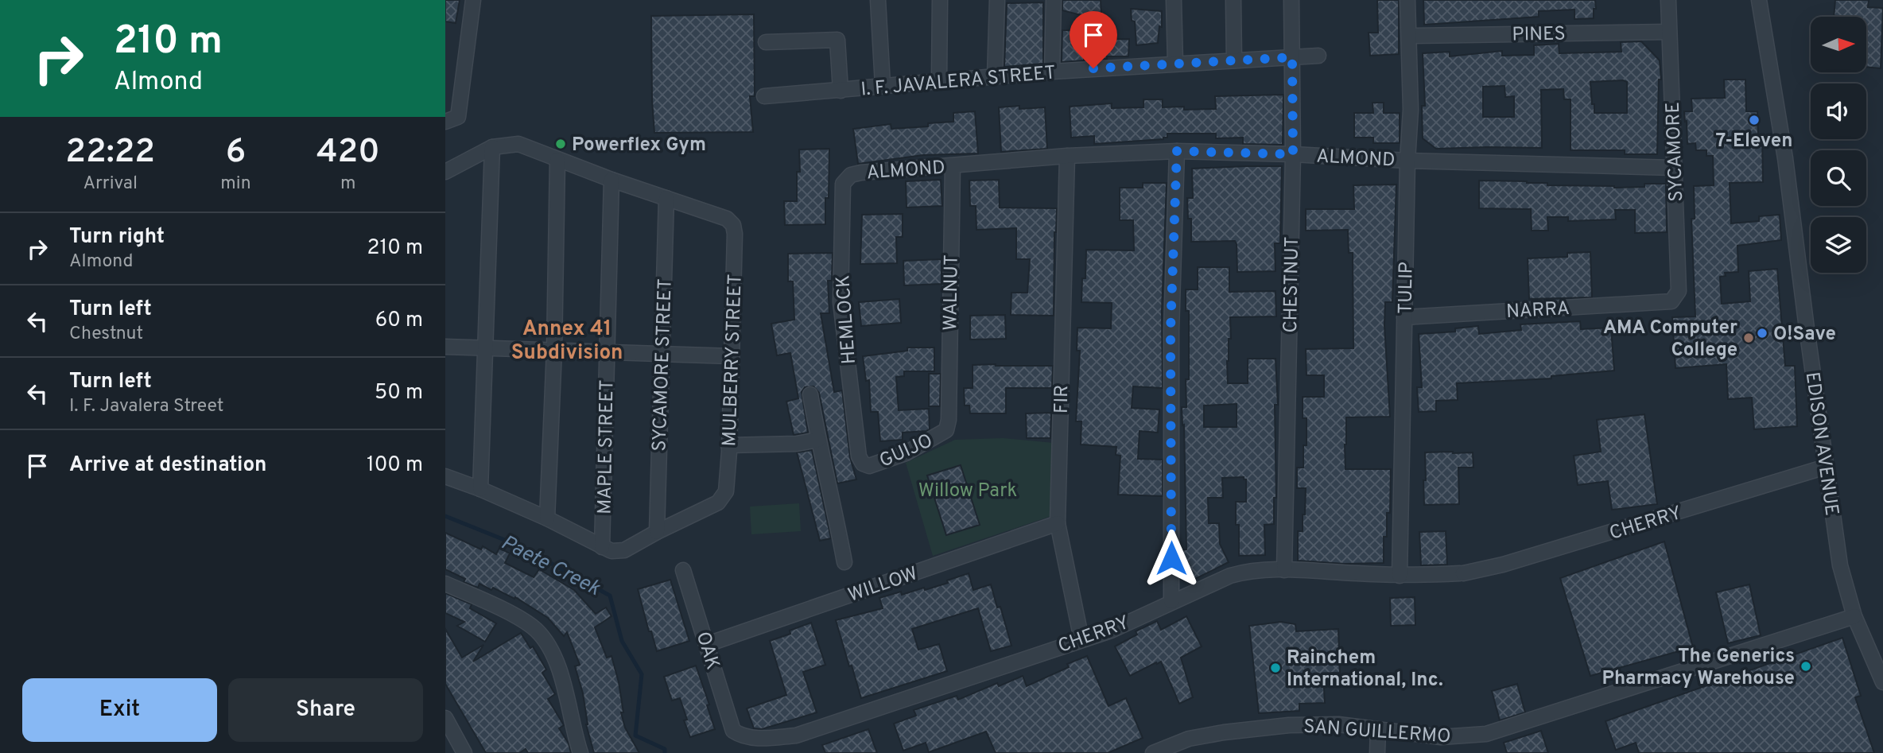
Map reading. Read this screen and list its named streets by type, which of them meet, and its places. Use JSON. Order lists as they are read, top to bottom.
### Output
{
  "streets": {
    "street": [
      "PINES",
      "I. F. JAVALERA STREET",
      "SYCAMORE",
      "ALMOND",
      "CHESTNUT",
      "TULIP",
      "WALNUT",
      "NARRA",
      "HEMLOCK",
      "MULBERRY STREET",
      "SYCAMORE STREET",
      "FIR",
      "EDISON AVENUE",
      "MAPLE STREET",
      "GUIJO",
      "CHERRY",
      "WILLOW",
      "OAK",
      "SAN GUILLERMO"
    ]
  },
  "crossings": [
    ["PINES", "SYCAMORE"],
    ["PINES", "TULIP"],
    ["I. F. JAVALERA STREET", "CHESTNUT"],
    ["SYCAMORE", "ALMOND"],
    ["SYCAMORE", "NARRA"],
    ["ALMOND", "CHESTNUT"],
    ["ALMOND", "TULIP"],
    ["ALMOND", "WALNUT"],
    ["ALMOND", "HEMLOCK"],
    ["ALMOND", "FIR"],
    ["CHESTNUT", "CHERRY"],
    ["TULIP", "NARRA"],
    ["TULIP", "CHERRY"],
    ["WALNUT", "GUIJO"],
    ["HEMLOCK", "GUIJO"],
    ["MULBERRY STREET", "SYCAMORE STREET"],
    ["MULBERRY STREET", "MAPLE STREET"],
    ["FIR", "CHERRY"],
    ["FIR", "WILLOW"],
    ["EDISON AVENUE", "CHERRY"],
    ["EDISON AVENUE", "SAN GUILLERMO"],
    ["CHERRY", "OAK"],
    ["WILLOW", "OAK"]
  ],
  "districts": ["Annex 41 Subdivision"],
  "water": ["Paete Creek"],
  "parks": ["Willow Park"],
  "places": [
    "7-Eleven",
    "Powerflex Gym",
    "O!Save",
    "AMA Computer College",
    "The Generics Pharmacy Warehouse",
    "Rainchem International, Inc."
  ],
  "north": "right",
  "page": {
    "turn": ["210 m", "Almond"],
    "eta": [
      "22:22",
      "Arrival",
      "6",
      "min",
      "420",
      "m"
    ],
    "list": [
      {
        "name": "Turn right",
        "note": "Almond",
        "value": "210 m"
      },
      {
        "name": "Turn left",
        "note": "Chestnut",
        "value": "60 m"
      },
      {
        "name": "Turn left",
        "note": "I. F. Javalera Street",
        "value": "50 m"
      },
      {
        "name": "Arrive at destination",
        "value": "100 m"
      }
    ],
    "buttons": ["Exit", "Share"]
  }
}
